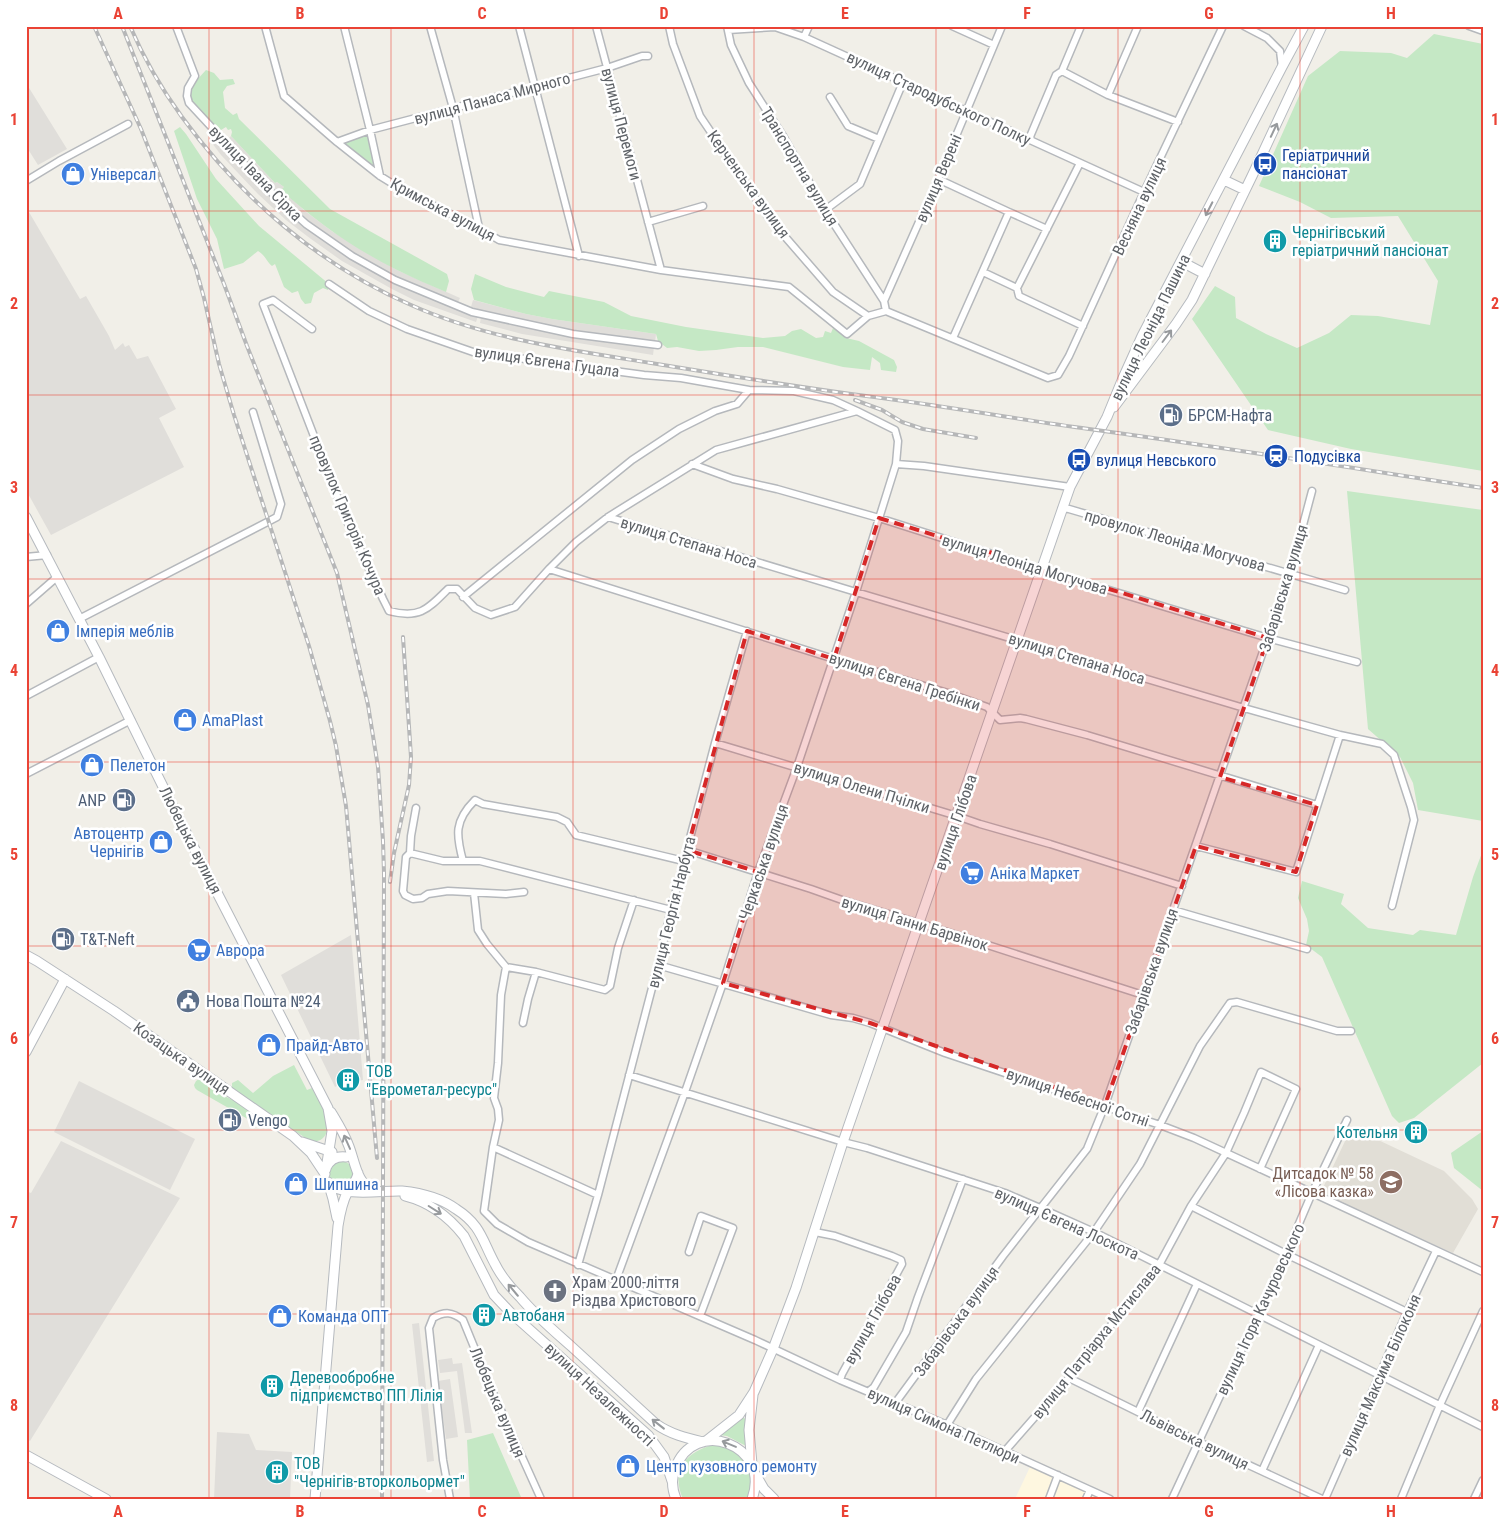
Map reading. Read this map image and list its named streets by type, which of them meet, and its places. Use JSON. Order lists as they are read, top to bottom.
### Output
{
  "streets": {
    "main road": [
      "вулиця Леоніда Пашина",
      "вулиця Глібова",
      "Любецька вулиця",
      "Козацька вулиця",
      "вулиця Незалежності"
    ],
    "street": [
      "вулиця Панаса Мирного",
      "вулиця Стародубського Полку",
      "вулиця Перемоги",
      "Транспортна вулиця",
      "вулиця Івана Сірка",
      "вулиця Верені",
      "Керченська вулиця",
      "Весняна вулиця",
      "Кримська вулиця",
      "вулиця Євгена Гуцала",
      "провулок Григорія Кочура",
      "провулок Леоніда Могучова",
      "вулиця Степана Носа",
      "вулиця Леоніда Могучова",
      "Забарівська вулиця",
      "вулиця Євгена Гребінки",
      "вулиця Олени Пчілки",
      "Черкаська вулиця",
      "вулиця Георгія Нарбута",
      "вулиця Ганни Барвінок",
      "вулиця Небесної Сотні",
      "вулиця Євгена Лоскота",
      "вулиця Ігоря Качуровського",
      "вулиця Патріарха Мстислава",
      "вулиця Максима Білоконя",
      "вулиця Симона Петлюри",
      "Львівська вулиця"
    ]
  },
  "crossings": [
    ["вулиця Панаса Мирного", "вулиця Перемоги"],
    ["вулиця Панаса Мирного", "Кримська вулиця"],
    ["вулиця Стародубського Полку", "Транспортна вулиця"],
    ["вулиця Стародубського Полку", "вулиця Верені"],
    ["вулиця Стародубського Полку", "Весняна вулиця"],
    ["вулиця Перемоги", "Кримська вулиця"],
    ["Транспортна вулиця", "вулиця Верені"],
    ["Керченська вулиця", "Кримська вулиця"],
    ["вулиця Леоніда Пашина", "вулиця Глібова"],
    ["провулок Григорія Кочура", "вулиця Степана Носа"],
    ["провулок Григорія Кочура", "вулиця Леоніда Могучова"],
    ["провулок Григорія Кочура", "вулиця Євгена Гребінки"],
    ["провулок Григорія Кочура", "Черкаська вулиця"],
    ["провулок Леоніда Могучова", "Забарівська вулиця"],
    ["провулок Леоніда Могучова", "вулиця Глібова"],
    ["вулиця Степана Носа", "Забарівська вулиця"],
    ["вулиця Степана Носа", "вулиця Глібова"],
    ["вулиця Степана Носа", "Черкаська вулиця"],
    ["вулиця Леоніда Могучова", "Забарівська вулиця"],
    ["вулиця Леоніда Могучова", "вулиця Глібова"],
    ["вулиця Леоніда Могучова", "Черкаська вулиця"],
    ["Забарівська вулиця", "вулиця Євгена Гребінки"],
    ["Забарівська вулиця", "вулиця Олени Пчілки"],
    ["Забарівська вулиця", "вулиця Ганни Барвінок"],
    ["Забарівська вулиця", "вулиця Небесної Сотні"],
    ["Забарівська вулиця", "вулиця Євгена Лоскота"],
    ["Забарівська вулиця", "вулиця Симона Петлюри"],
    ["вулиця Євгена Гребінки", "вулиця Глібова"],
    ["вулиця Євгена Гребінки", "Черкаська вулиця"],
    ["вулиця Євгена Гребінки", "вулиця Георгія Нарбута"],
    ["вулиця Олени Пчілки", "вулиця Глібова"],
    ["вулиця Олени Пчілки", "Черкаська вулиця"],
    ["вулиця Олени Пчілки", "вулиця Георгія Нарбута"],
    ["вулиця Глібова", "вулиця Ганни Барвінок"],
    ["вулиця Глібова", "вулиця Небесної Сотні"],
    ["вулиця Глібова", "вулиця Євгена Лоскота"],
    ["вулиця Глібова", "вулиця Незалежності"],
    ["вулиця Глібова", "вулиця Симона Петлюри"],
    ["Любецька вулиця", "Козацька вулиця"],
    ["Черкаська вулиця", "вулиця Ганни Барвінок"],
    ["Черкаська вулиця", "вулиця Небесної Сотні"],
    ["Черкаська вулиця", "вулиця Євгена Лоскота"],
    ["Черкаська вулиця", "вулиця Симона Петлюри"],
    ["вулиця Георгія Нарбута", "вулиця Ганни Барвінок"],
    ["вулиця Георгія Нарбута", "вулиця Небесної Сотні"],
    ["вулиця Георгія Нарбута", "вулиця Євгена Лоскота"],
    ["вулиця Георгія Нарбута", "вулиця Симона Петлюри"],
    ["вулиця Небесної Сотні", "вулиця Ігоря Качуровського"],
    ["вулиця Небесної Сотні", "вулиця Патріарха Мстислава"],
    ["вулиця Небесної Сотні", "вулиця Максима Білоконя"],
    ["вулиця Євгена Лоскота", "вулиця Ігоря Качуровського"],
    ["вулиця Євгена Лоскота", "вулиця Патріарха Мстислава"],
    ["вулиця Євгена Лоскота", "вулиця Максима Білоконя"],
    ["вулиця Ігоря Качуровського", "Львівська вулиця"],
    ["вулиця Патріарха Мстислава", "вулиця Симона Петлюри"],
    ["вулиця Патріарха Мстислава", "Львівська вулиця"],
    ["вулиця Максима Білоконя", "Львівська вулиця"]
  ],
  "places": {
    "bus stop": ["Геріатричний пансіонат", "вулиця Невського"],
    "shop": [
      "Універсал",
      "Імперія меблів",
      "AmaPlast",
      "Пелетон",
      "Автоцентр Чернігів",
      "Прайд-Авто",
      "Шипшина",
      "Команда ОПТ",
      "Центр кузовного ремонту"
    ],
    "building": [
      "Чернігівський геріатричний пансіонат",
      "ТОВ \"Еврометал-ресурс\"",
      "Котельня",
      "Автобаня",
      "Деревообробне підприємство ПП Лілія",
      "ТОВ \"Чернігів-вторкольормет\""
    ],
    "fuel station": [
      "БРСМ-Нафта",
      "ANP",
      "T&T-Neft",
      "Vengo"
    ],
    "station": ["Подусівка"],
    "supermarket": ["Аніка Маркет", "Аврора"],
    "public building": ["Нова Пошта №24"],
    "school or university": ["Дитсадок № 58 «Лісова казка»"],
    "church": ["Храм 2000-ліття Різдва Христового"]
  },
  "grid": {
    "columns": [
      "A",
      "B",
      "C",
      "D",
      "E",
      "F",
      "G",
      "H"
    ],
    "rows": [
      "1",
      "2",
      "3",
      "4",
      "5",
      "6",
      "7",
      "8"
    ]
  }
}
